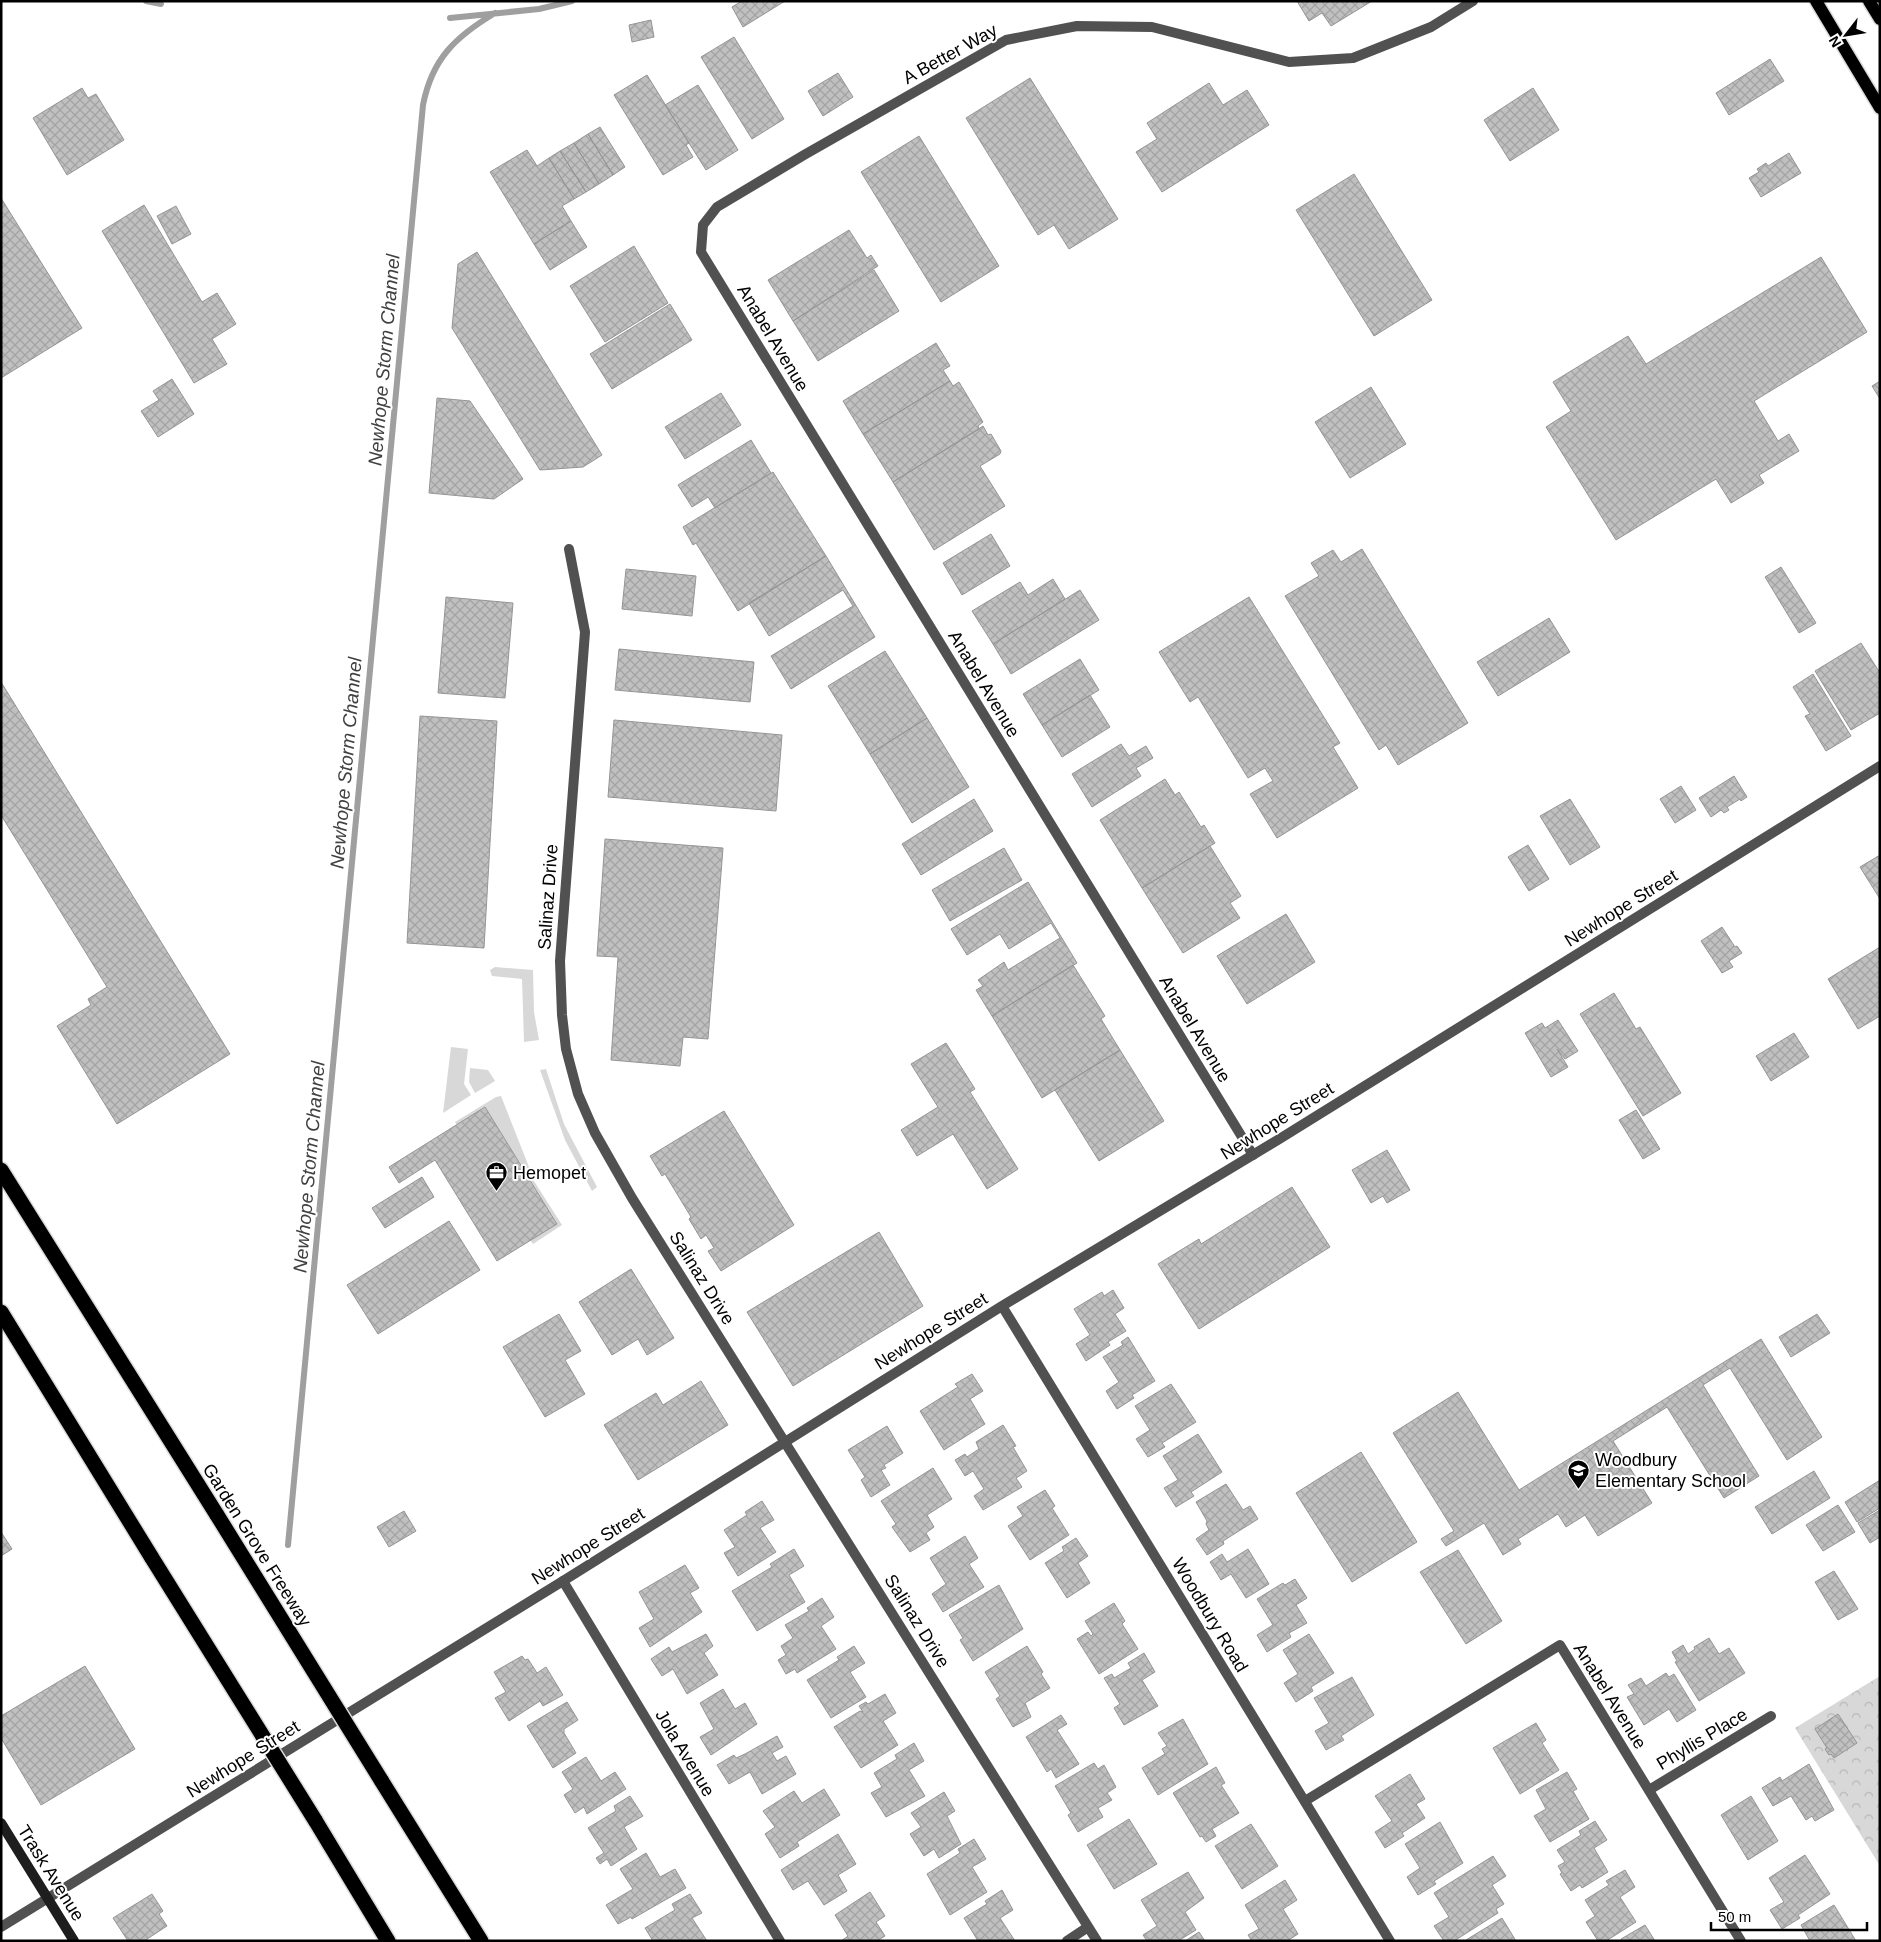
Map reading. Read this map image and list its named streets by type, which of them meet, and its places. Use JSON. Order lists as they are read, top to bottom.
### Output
{
  "streets": {
    "highway": ["Garden Grove Freeway"],
    "main road": ["Trask Avenue"],
    "street": [
      "A Better Way",
      "Anabel Avenue",
      "Salinaz Drive",
      "Newhope Street",
      "Woodbury Road",
      "Phyllis Place",
      "Jola Avenue"
    ]
  },
  "crossings": [
    ["A Better Way", "Anabel Avenue"],
    ["Anabel Avenue", "Newhope Street"],
    ["Anabel Avenue", "Woodbury Road"],
    ["Anabel Avenue", "Phyllis Place"],
    ["Salinaz Drive", "Newhope Street"],
    ["Newhope Street", "Woodbury Road"],
    ["Newhope Street", "Jola Avenue"],
    ["Newhope Street", "Trask Avenue"]
  ],
  "water": ["Newhope Storm Channel"],
  "places": {
    "office": ["Hemopet"],
    "school or university": ["Woodbury Elementary School"]
  },
  "scale_bar": "50 m",
  "north": "bottom left"
}
